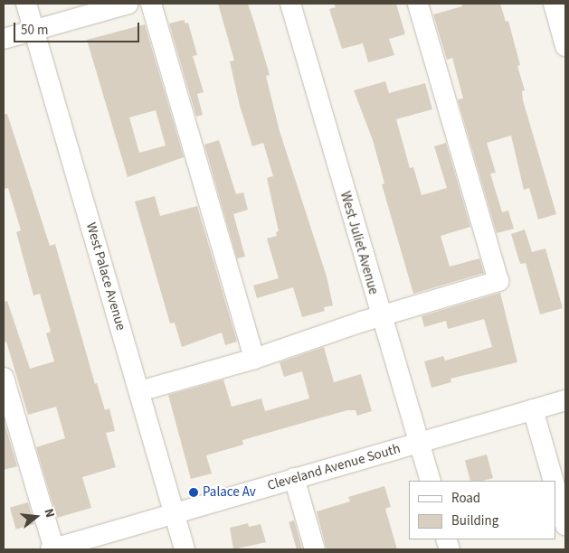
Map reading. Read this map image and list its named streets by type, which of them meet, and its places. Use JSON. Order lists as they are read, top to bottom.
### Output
{
  "streets": {
    "street": ["West Juliet Avenue", "West Palace Avenue", "Cleveland Avenue South"]
  },
  "crossings": [
    ["West Juliet Avenue", "Cleveland Avenue South"],
    ["West Palace Avenue", "Cleveland Avenue South"]
  ],
  "places": ["Palace Av"],
  "legend": ["Road", "Building"],
  "scale_bar": "50 m",
  "north": "right"
}
